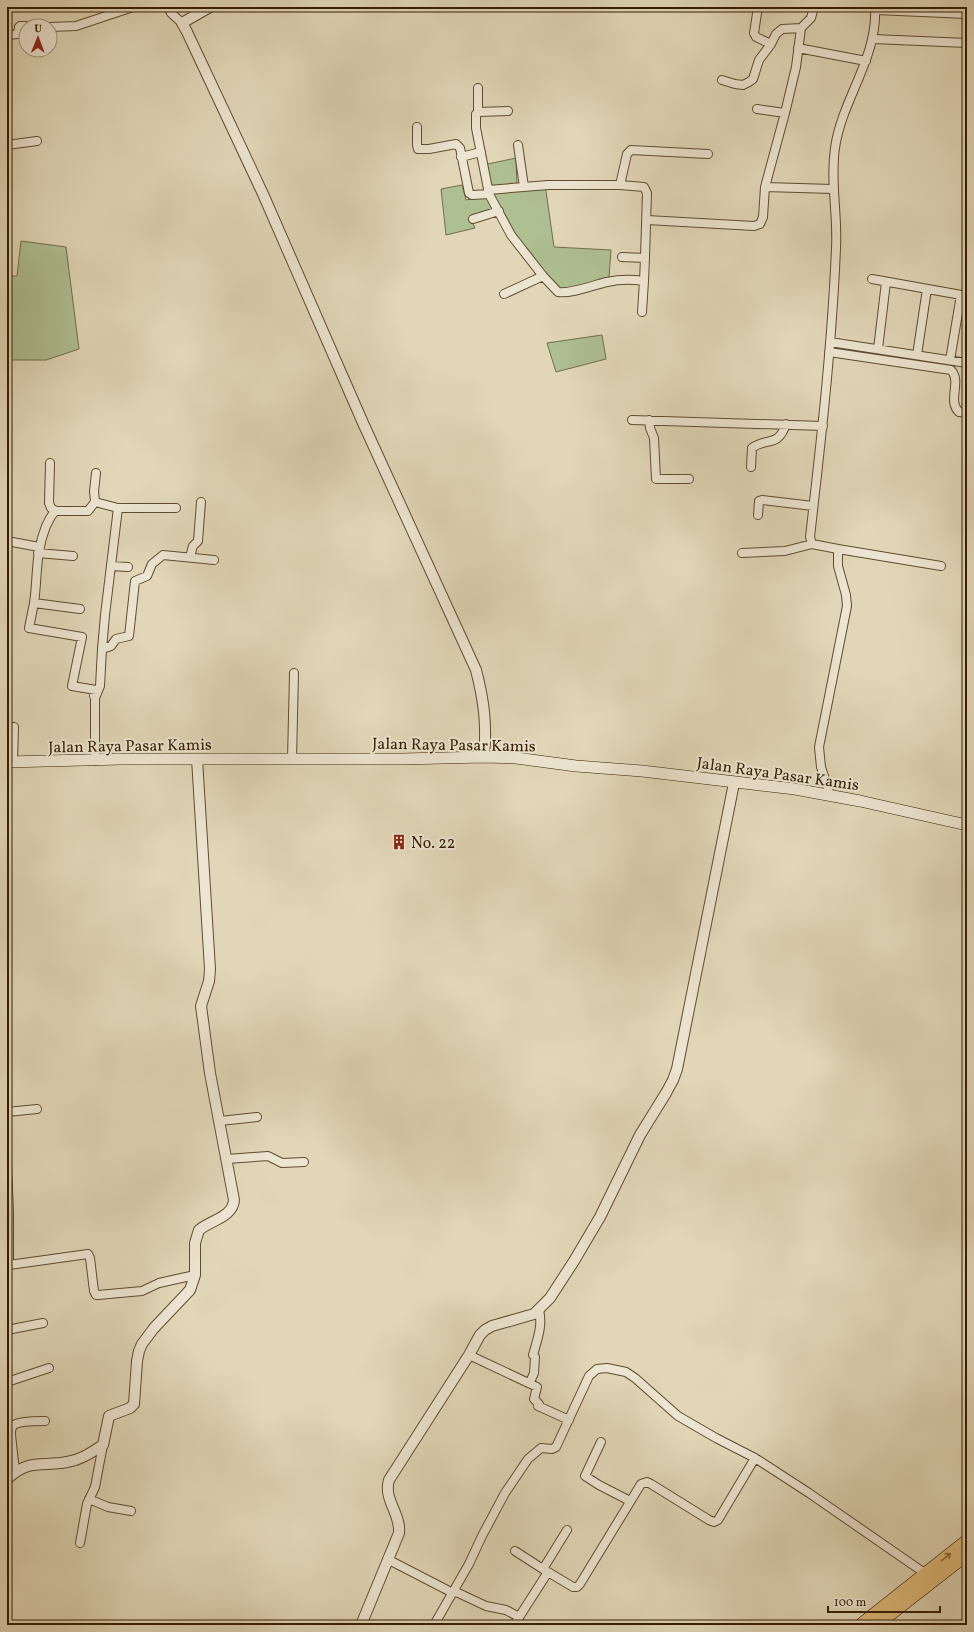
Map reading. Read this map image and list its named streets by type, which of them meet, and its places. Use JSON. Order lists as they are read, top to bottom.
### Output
{
  "streets": {
    "main road": ["Jalan Raya Pasar Kamis"]
  },
  "places": {
    "building": ["No. 22"]
  },
  "scale_bar": "100 m",
  "north": "top"
}
